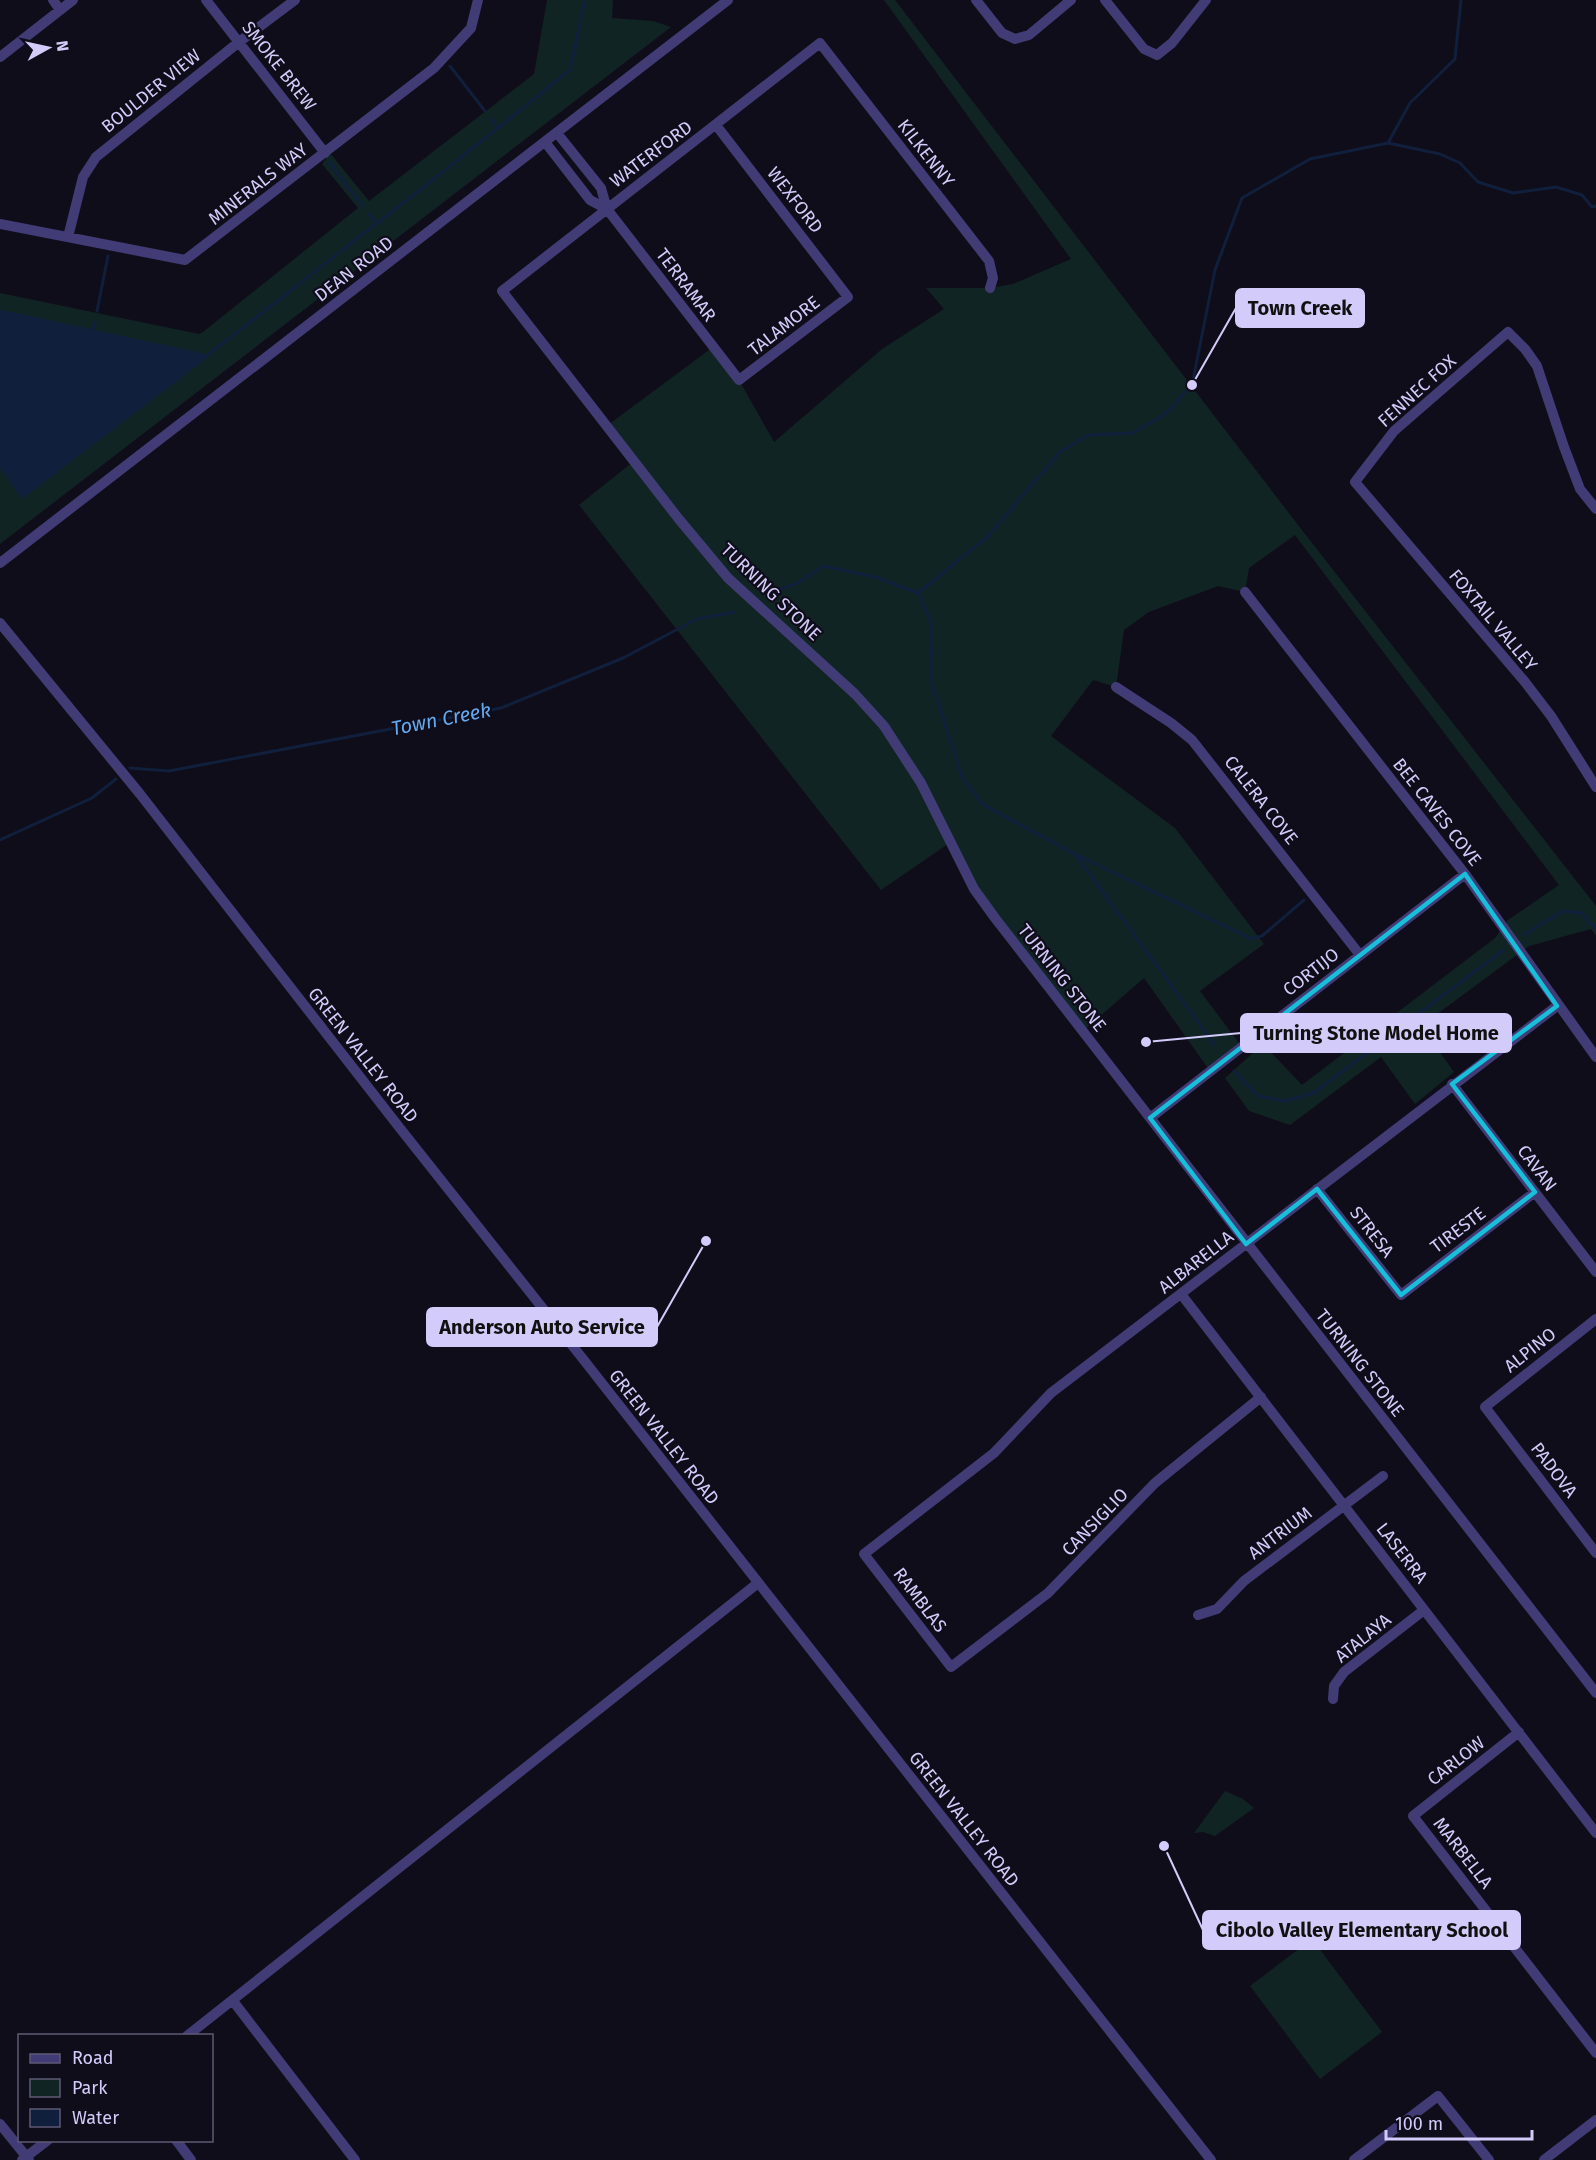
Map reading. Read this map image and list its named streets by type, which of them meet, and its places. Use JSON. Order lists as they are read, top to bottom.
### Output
{
  "streets": {
    "street": [
      "SMOKE BREW",
      "BOULDER VIEW",
      "KILKENNY",
      "WATERFORD",
      "MINERALS WAY",
      "WEXFORD",
      "DEAN ROAD",
      "TERRAMAR",
      "TALAMORE",
      "FENNEC FOX",
      "TURNING STONE",
      "FOXTAIL VALLEY",
      "CALERA COVE",
      "BEE CAVES COVE",
      "CORTIJO",
      "GREEN VALLEY ROAD",
      "CAVAN",
      "TIRESTE",
      "STRESA",
      "ALBARELLA",
      "ALPINO",
      "PADOVA",
      "CANSIGLIO",
      "ANTRIUM",
      "LASERRA",
      "RAMBLAS",
      "ATALAYA",
      "CARLOW",
      "MARBELLA"
    ]
  },
  "crossings": [
    ["SMOKE BREW", "BOULDER VIEW"],
    ["SMOKE BREW", "MINERALS WAY"],
    ["BOULDER VIEW", "MINERALS WAY"],
    ["KILKENNY", "WATERFORD"],
    ["WATERFORD", "WEXFORD"],
    ["WATERFORD", "TERRAMAR"],
    ["WATERFORD", "TURNING STONE"],
    ["WEXFORD", "TALAMORE"],
    ["DEAN ROAD", "TERRAMAR"],
    ["TERRAMAR", "TALAMORE"],
    ["FENNEC FOX", "FOXTAIL VALLEY"],
    ["TURNING STONE", "CORTIJO"],
    ["TURNING STONE", "ALBARELLA"],
    ["CALERA COVE", "CORTIJO"],
    ["BEE CAVES COVE", "CORTIJO"],
    ["BEE CAVES COVE", "ALBARELLA"],
    ["CAVAN", "TIRESTE"],
    ["CAVAN", "ALBARELLA"],
    ["TIRESTE", "STRESA"],
    ["STRESA", "ALBARELLA"],
    ["ALBARELLA", "LASERRA"],
    ["ALBARELLA", "RAMBLAS"],
    ["ALPINO", "PADOVA"],
    ["CANSIGLIO", "LASERRA"],
    ["CANSIGLIO", "RAMBLAS"],
    ["ANTRIUM", "LASERRA"],
    ["LASERRA", "ATALAYA"],
    ["LASERRA", "CARLOW"],
    ["CARLOW", "MARBELLA"]
  ],
  "water": ["Town Creek"],
  "places": [
    "Town Creek",
    "Turning Stone Model Home",
    "Anderson Auto Service",
    "Cibolo Valley Elementary School"
  ],
  "legend": ["Road", "Park", "Water"],
  "scale_bar": "100 m",
  "north": "right"
}
